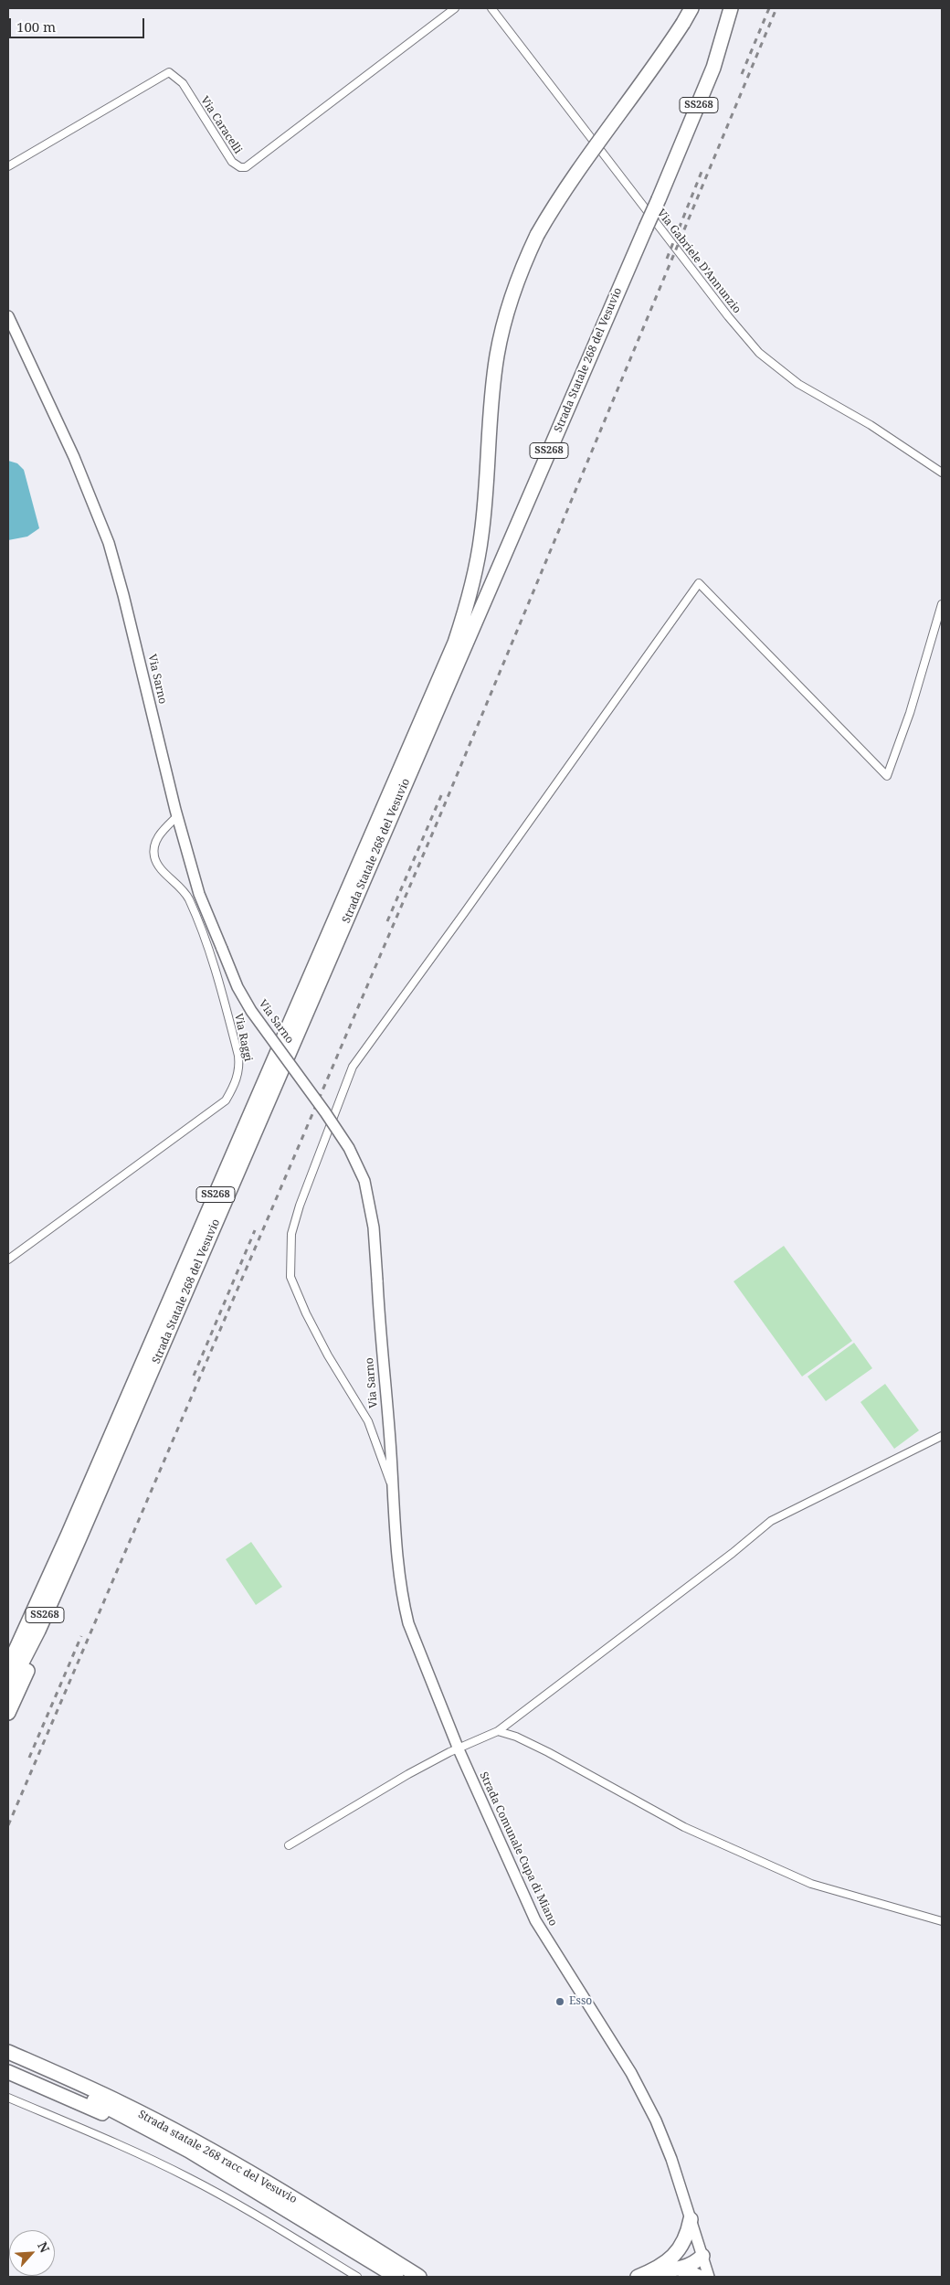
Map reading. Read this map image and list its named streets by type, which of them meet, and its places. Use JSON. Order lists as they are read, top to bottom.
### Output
{
  "streets": {
    "highway": ["SS268", "Strada Statale 268 del Vesuvio", "Strada statale 268 racc del Vesuvio"],
    "street": [
      "Via Caracelli",
      "Via Gabriele D'Annunzio",
      "Via Sarno",
      "Via Raggi",
      "Strada Comunale Cupa di Miano"
    ]
  },
  "crossings": [
    ["Via Sarno", "Via Raggi"],
    ["Via Sarno", "Strada Comunale Cupa di Miano"]
  ],
  "places": ["Esso"],
  "scale_bar": "100 m",
  "north": "top right"
}
